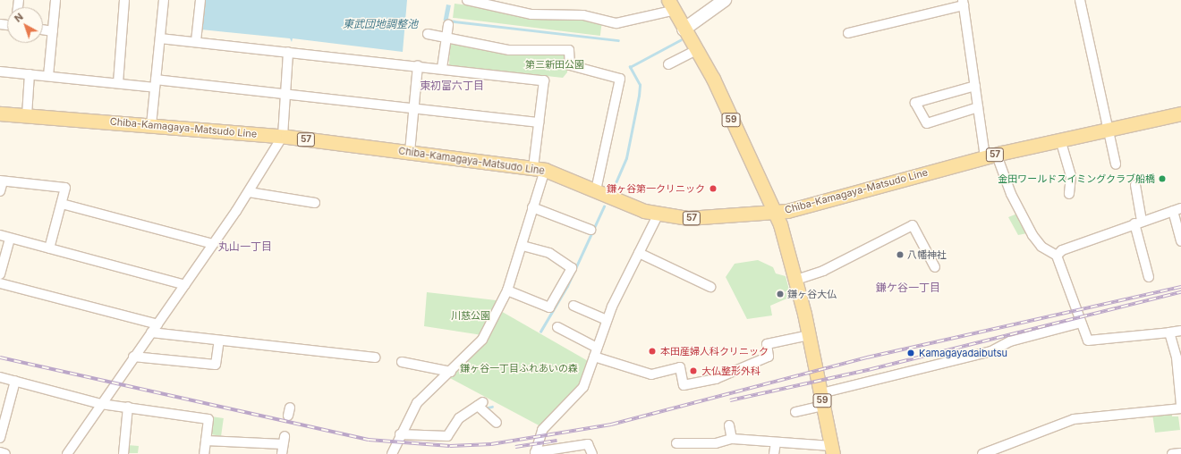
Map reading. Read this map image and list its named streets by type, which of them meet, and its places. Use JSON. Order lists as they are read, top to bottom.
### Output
{
  "streets": {
    "main road": ["59", "Chiba-Kamagaya-Matsudo Line", "57"]
  },
  "crossings": [
    ["59", "Chiba-Kamagaya-Matsudo Line"]
  ],
  "districts": ["東初富六丁目", "丸山一丁目", "鎌ケ谷一丁目"],
  "water": ["東武団地調整池"],
  "parks": ["第三新田公園", "川慈公園", "鎌ヶ谷一丁目ふれあいの森"],
  "places": [
    "金田ワールドスイミングクラブ船橋",
    "鎌ヶ谷第一クリニック",
    "八幡神社",
    "鎌ヶ谷大仏",
    "本田産婦人科クリニック",
    "Kamagayadaibutsu",
    "大仏整形外科"
  ],
  "north": "top left"
}
